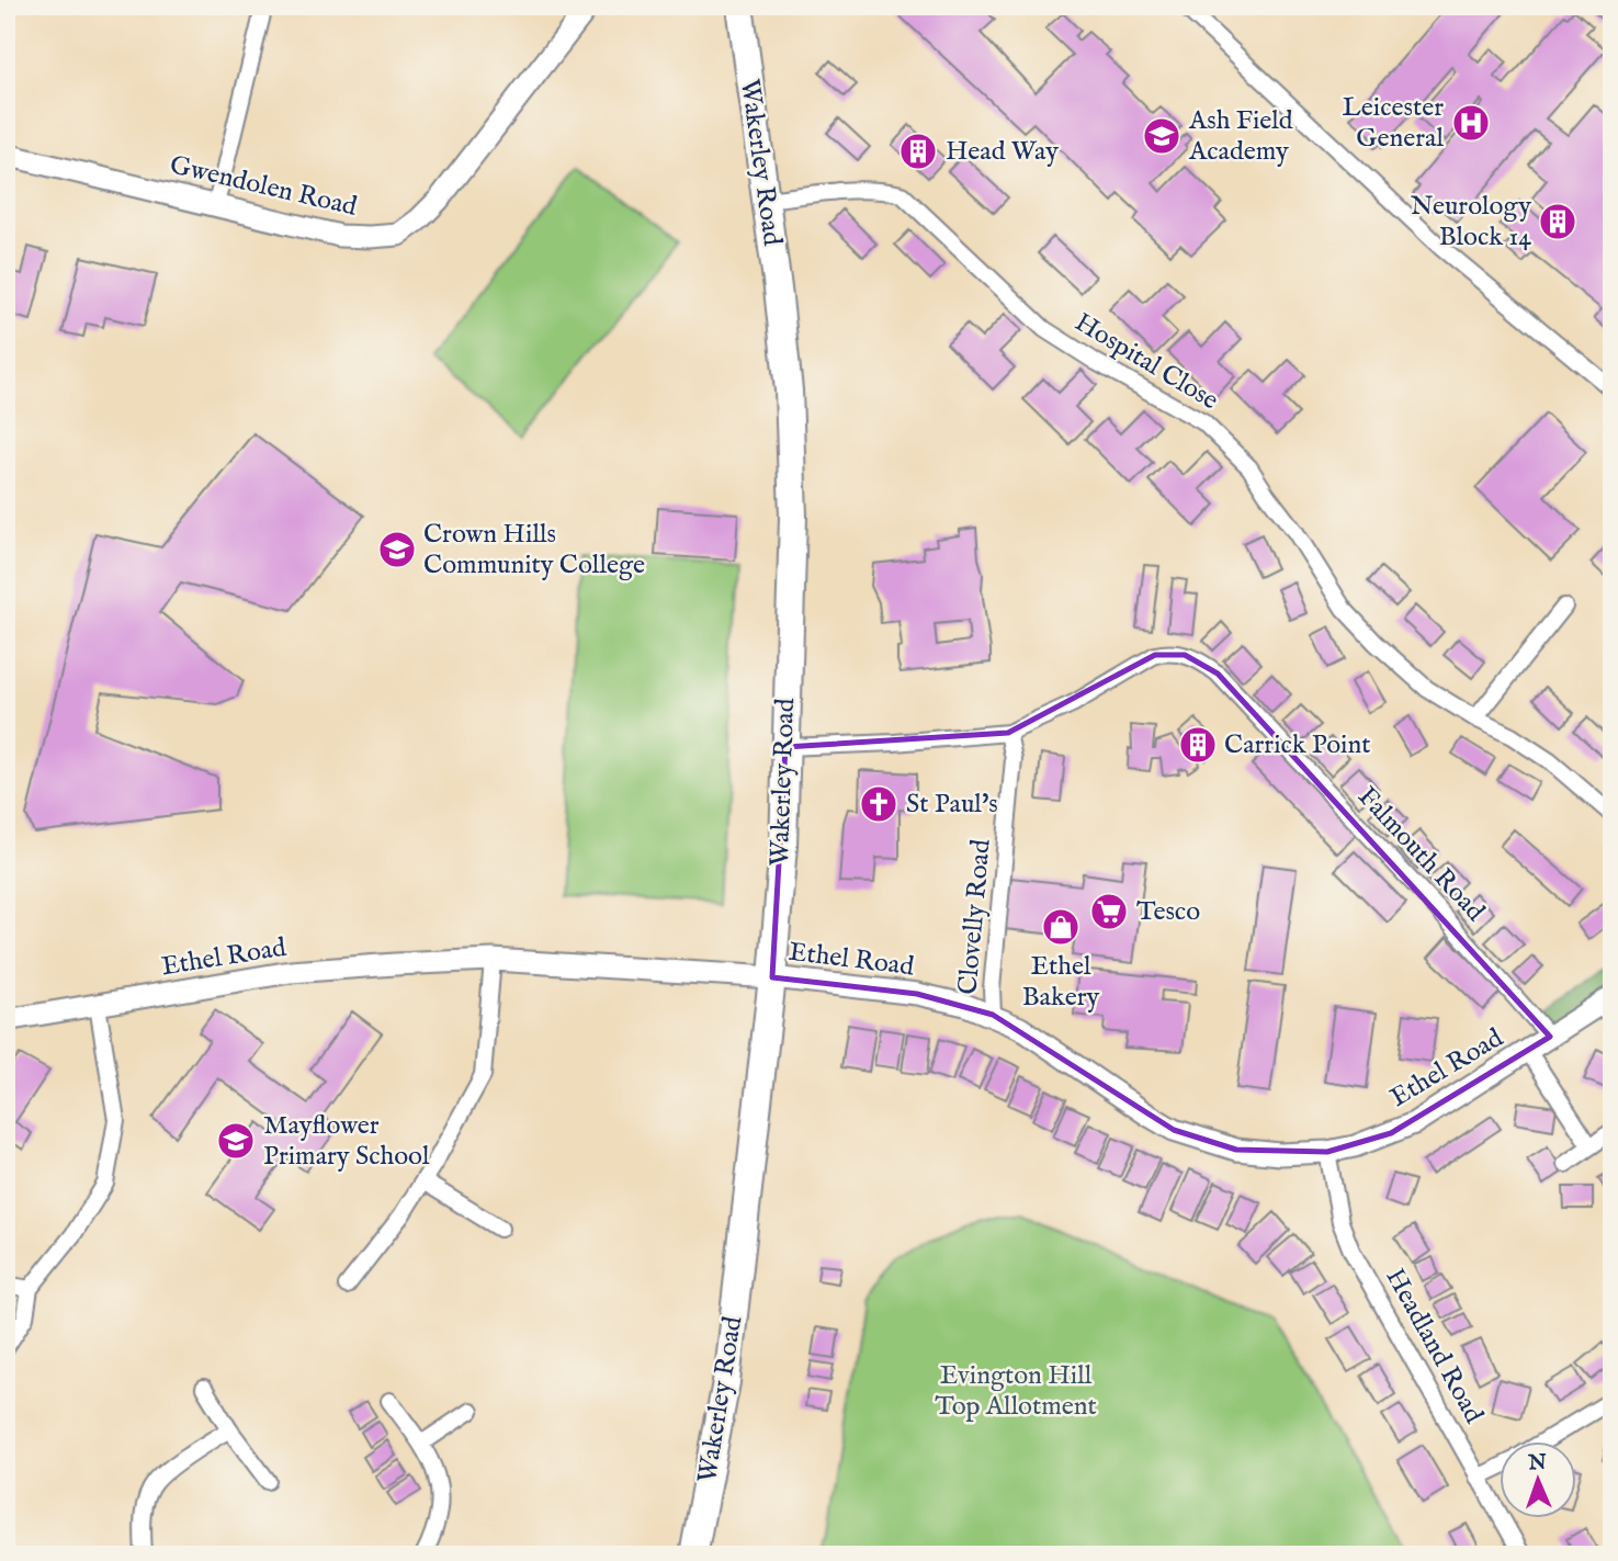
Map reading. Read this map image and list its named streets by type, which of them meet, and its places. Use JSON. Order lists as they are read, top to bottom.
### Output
{
  "streets": {
    "highway": ["Wakerley Road"],
    "street": [
      "Gwendolen Road",
      "Hospital Close",
      "Falmouth Road",
      "Clovelly Road",
      "Ethel Road",
      "Headland Road"
    ]
  },
  "crossings": [
    ["Wakerley Road", "Hospital Close"],
    ["Wakerley Road", "Falmouth Road"],
    ["Wakerley Road", "Ethel Road"],
    ["Falmouth Road", "Clovelly Road"],
    ["Falmouth Road", "Ethel Road"],
    ["Clovelly Road", "Ethel Road"],
    ["Ethel Road", "Headland Road"]
  ],
  "parks": ["Evington Hill Top Allotment"],
  "places": {
    "hospital": ["Leicester General"],
    "school or university": ["Ash Field Academy", "Crown Hills Community College", "Mayflower Primary School"],
    "building": ["Head Way", "Neurology Block 14", "Carrick Point"],
    "church": ["St Paul's"],
    "supermarket": ["Tesco"],
    "shop": ["Ethel Bakery"]
  },
  "north": "top"
}
